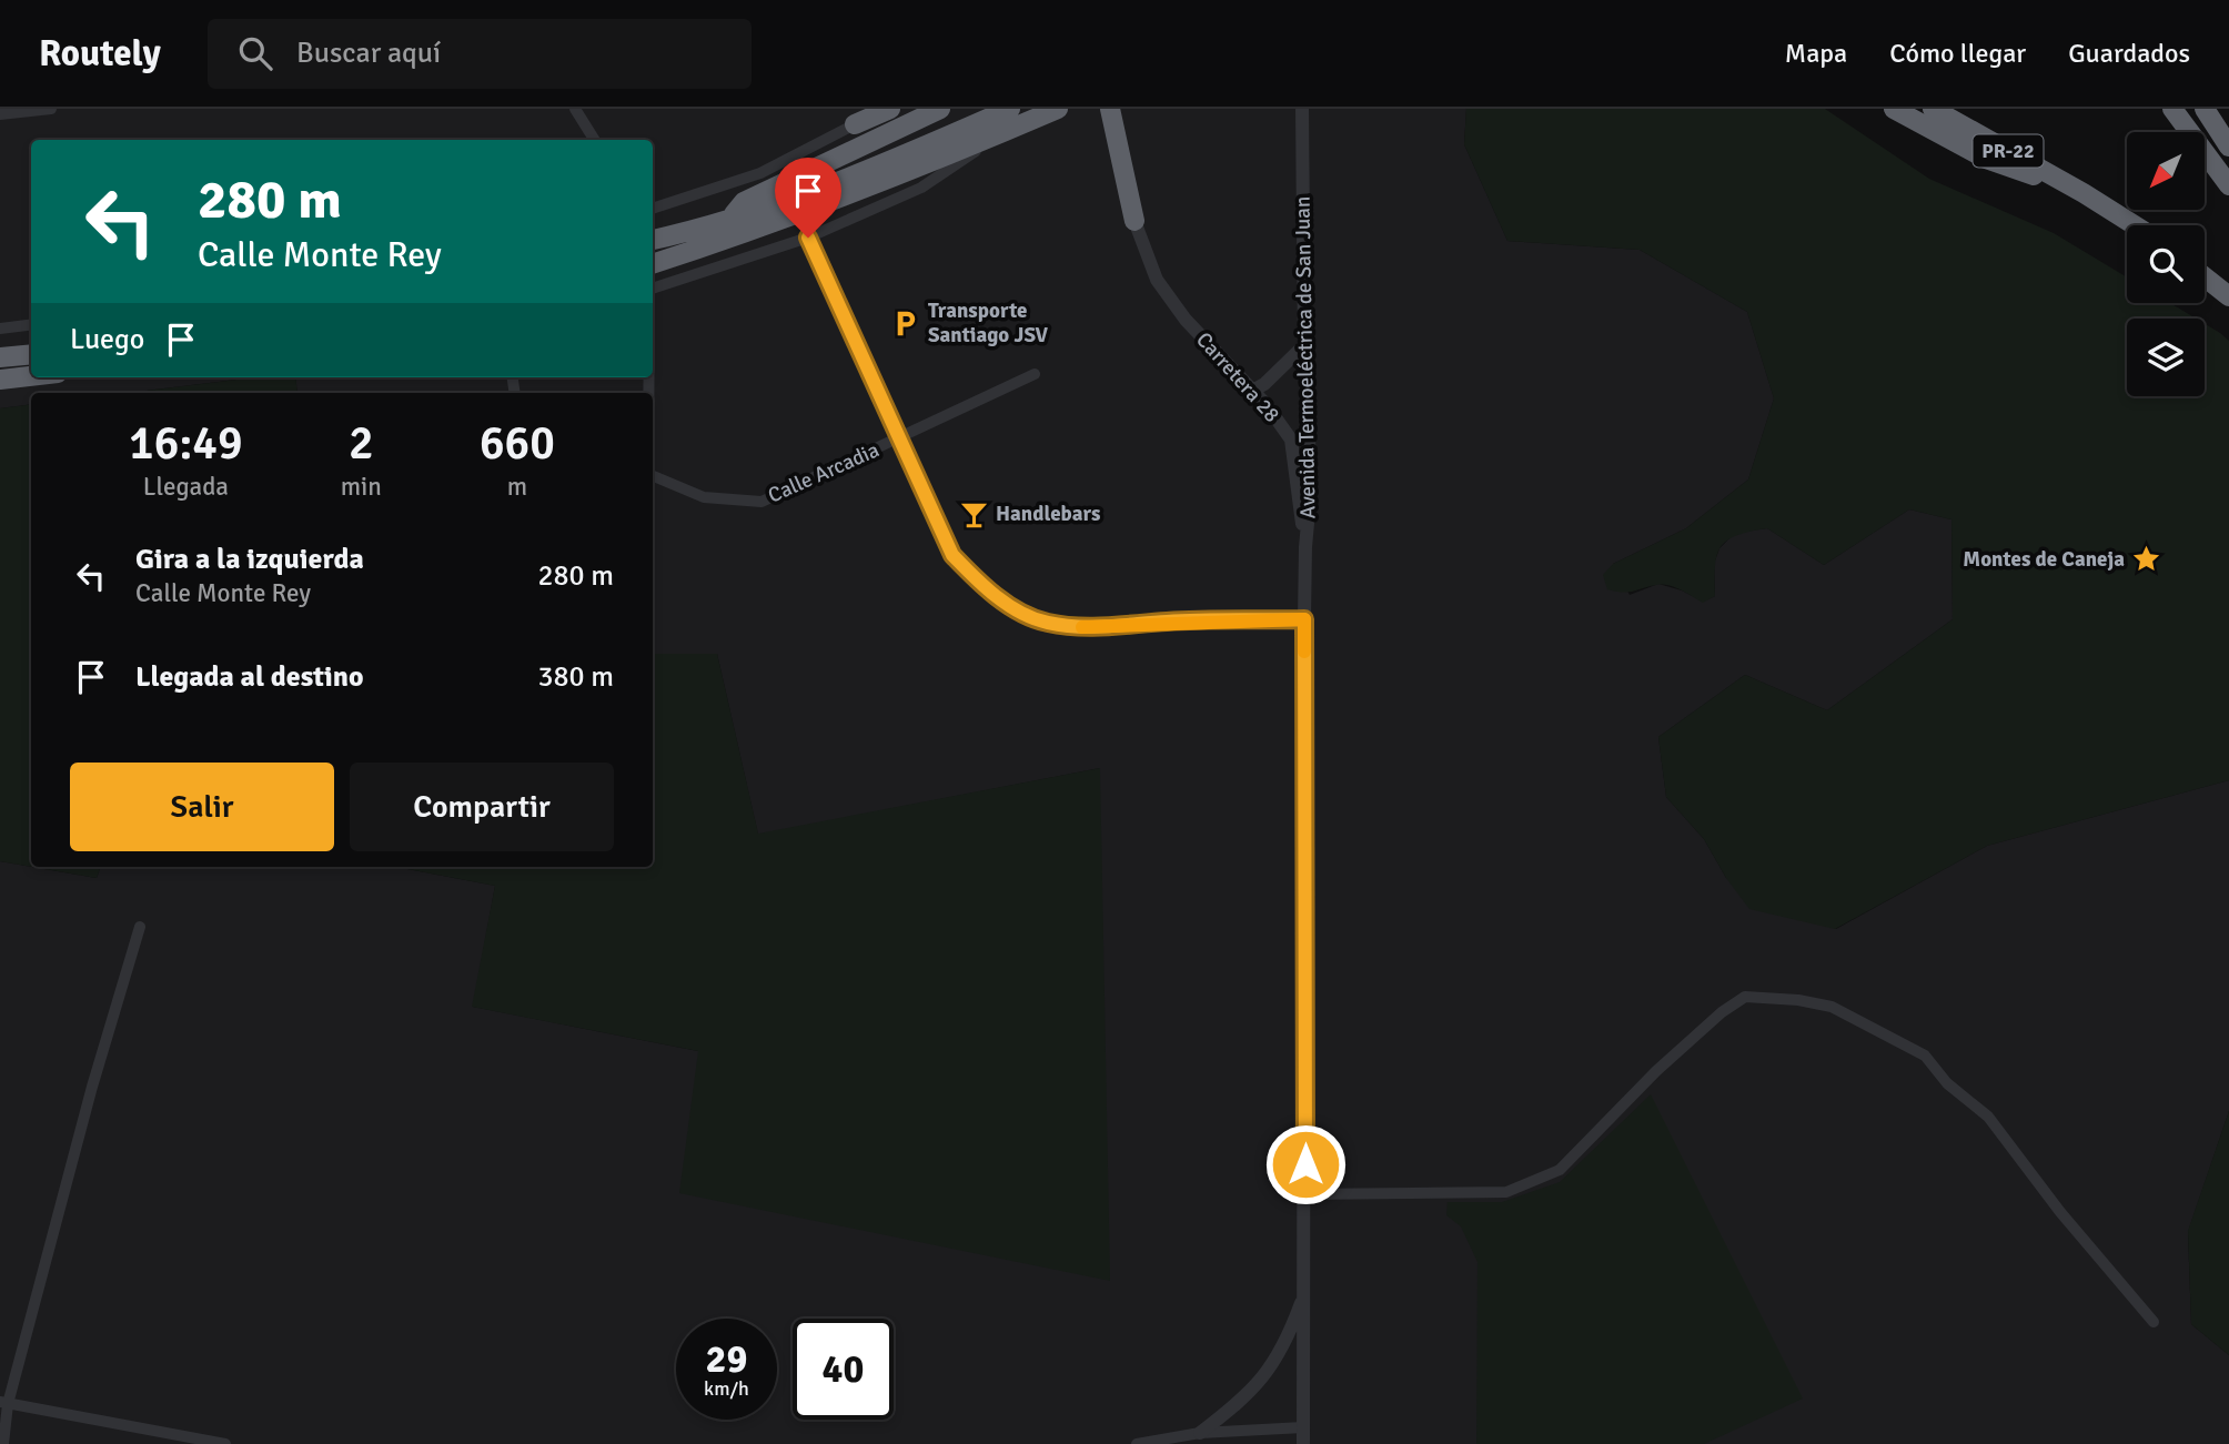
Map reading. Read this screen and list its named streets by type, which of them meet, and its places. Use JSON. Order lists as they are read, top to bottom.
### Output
{
  "streets": {
    "highway": ["PR-22"],
    "street": ["Avenida Termoeléctrica de San Juan", "Carretera 28", "Calle Arcadia"]
  },
  "crossings": [
    ["Avenida Termoeléctrica de San Juan", "Carretera 28"]
  ],
  "places": {
    "parking": ["Transporte Santiago JSV"],
    "bar": ["Handlebars"],
    "place": ["Montes de Caneja"]
  },
  "north": "bottom left",
  "page": {
    "header": "Routely",
    "search": "Buscar aquí",
    "nav": ["Mapa", "Cómo llegar", "Guardados"],
    "turn": ["280 m", "Calle Monte Rey"],
    "then": "Luego",
    "eta": [
      "16:49",
      "Llegada",
      "2",
      "min",
      "660",
      "m"
    ],
    "list": [
      {
        "name": "Gira a la izquierda",
        "note": "Calle Monte Rey",
        "value": "280 m"
      },
      {
        "name": "Llegada al destino",
        "value": "380 m"
      }
    ],
    "buttons": ["Salir", "Compartir"],
    "speed": "29 km/h",
    "limit": "40"
  }
}
